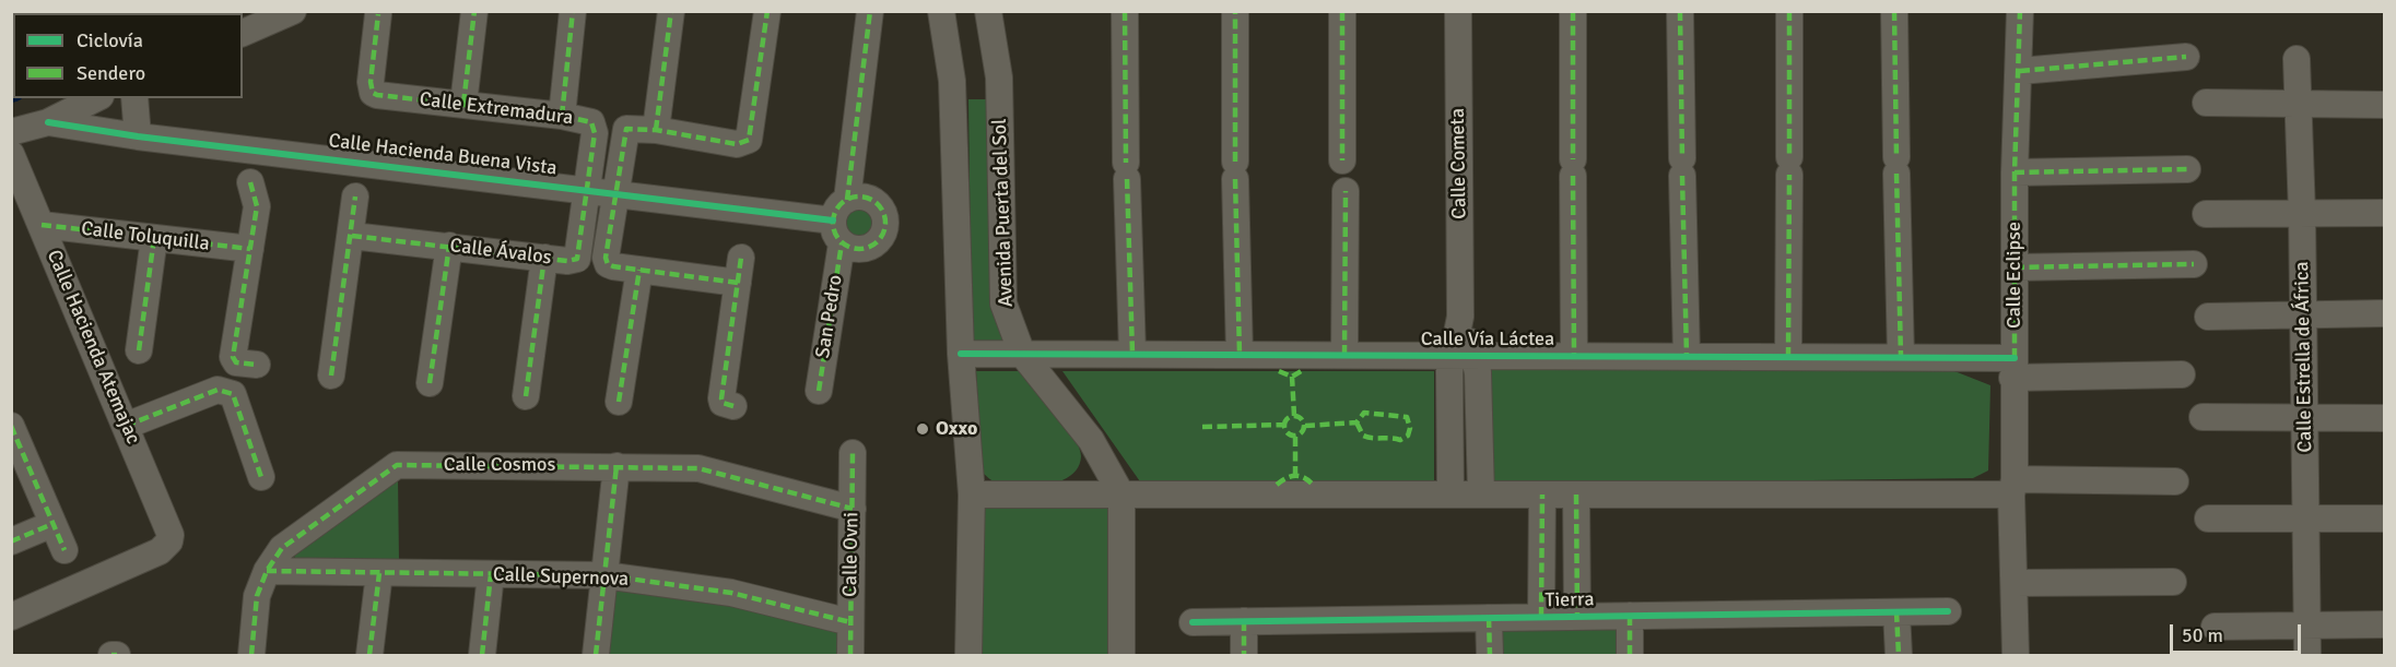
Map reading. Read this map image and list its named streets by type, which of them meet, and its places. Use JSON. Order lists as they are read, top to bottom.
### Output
{
  "streets": {
    "street": [
      "Calle Extremadura",
      "Calle Hacienda Buena Vista",
      "Calle Cometa",
      "Avenida Puerta del Sol",
      "Calle Toluquilla",
      "Calle Ávalos",
      "Calle Eclipse",
      "San Pedro",
      "Calle Vía Láctea",
      "Calle Hacienda Atemajac",
      "Calle Estrella de África",
      "Calle Cosmos",
      "Calle Ovni",
      "Calle Supernova",
      "Tierra"
    ]
  },
  "crossings": [
    ["Calle Extremadura", "Calle Hacienda Buena Vista"],
    ["Calle Extremadura", "Calle Ávalos"],
    ["Calle Hacienda Buena Vista", "Calle Ávalos"],
    ["Calle Hacienda Buena Vista", "San Pedro"],
    ["Calle Cometa", "Calle Vía Láctea"],
    ["Avenida Puerta del Sol", "Calle Vía Láctea"],
    ["Calle Toluquilla", "Calle Hacienda Atemajac"],
    ["Calle Eclipse", "Calle Vía Láctea"],
    ["Calle Cosmos", "Calle Ovni"],
    ["Calle Cosmos", "Calle Supernova"],
    ["Calle Ovni", "Calle Supernova"]
  ],
  "places": ["Oxxo"],
  "legend": ["Ciclovía", "Sendero"],
  "scale_bar": "50 m"
}
